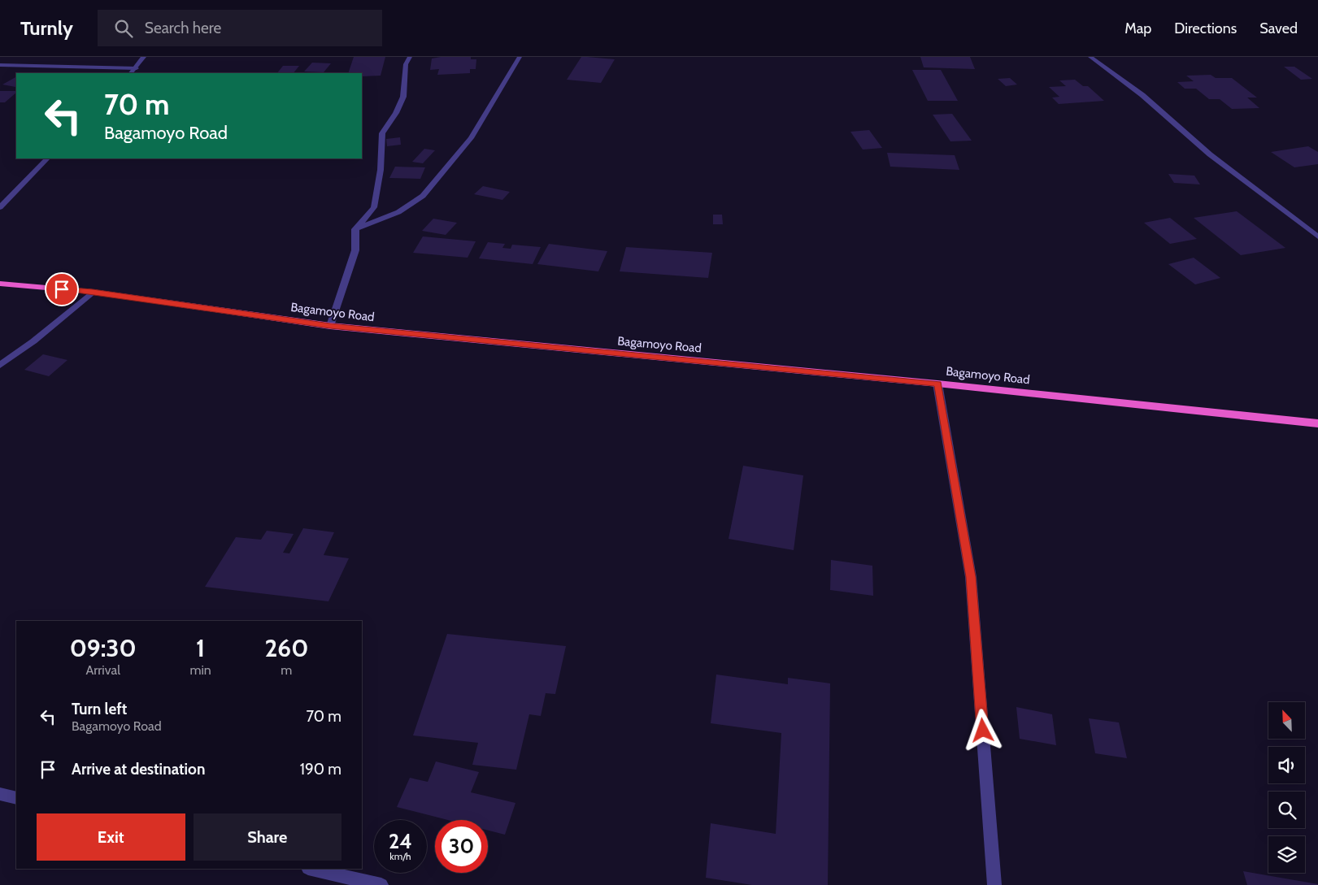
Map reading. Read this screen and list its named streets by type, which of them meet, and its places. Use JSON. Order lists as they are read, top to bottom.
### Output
{
  "streets": {
    "highway": ["Bagamoyo Road"]
  },
  "north": "top left",
  "page": {
    "header": "Turnly",
    "search": "Search here",
    "nav": ["Map", "Directions", "Saved"],
    "turn": ["70 m", "Bagamoyo Road"],
    "eta": [
      "09:30",
      "Arrival",
      "1",
      "min",
      "260",
      "m"
    ],
    "list": [
      {
        "name": "Turn left",
        "note": "Bagamoyo Road",
        "value": "70 m"
      },
      {
        "name": "Arrive at destination",
        "value": "190 m"
      }
    ],
    "buttons": ["Exit", "Share"],
    "speed": "24 km/h",
    "limit": "30"
  }
}
